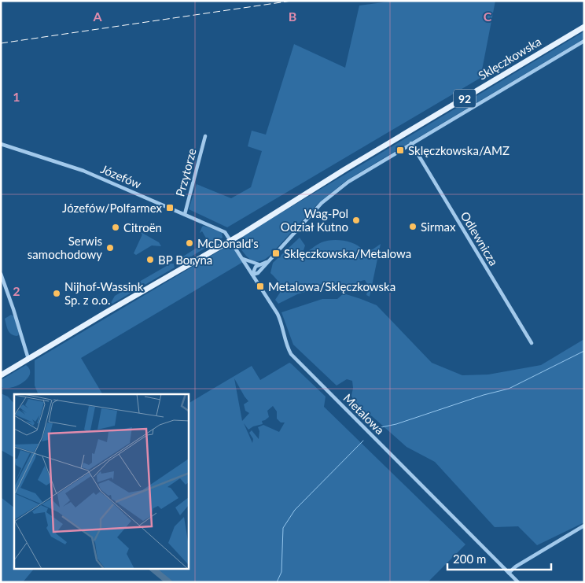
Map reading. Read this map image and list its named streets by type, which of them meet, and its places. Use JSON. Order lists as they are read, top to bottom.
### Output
{
  "streets": {
    "main road": ["Sklęczkowska", "92"],
    "street": [
      "Przytorze",
      "Józefów",
      "Odlewnicza",
      "Metalowa"
    ]
  },
  "crossings": [
    ["Sklęczkowska", "Józefów"],
    ["Sklęczkowska", "Metalowa"],
    ["Przytorze", "Józefów"],
    ["Józefów", "Metalowa"]
  ],
  "places": {
    "transit": [
      "Sklęczkowska/AMZ",
      "Józefów/Polfarmex",
      "Sklęczkowska/Metalowa",
      "Metalowa/Sklęczkowska"
    ],
    "other": [
      "Wag-Pol Odział Kutno",
      "Sirmax",
      "Citroën",
      "McDonald's",
      "Serwis samochodowy",
      "BP Boryna",
      "Nijhof-Wassink Sp. z o.o."
    ]
  },
  "scale_bar": "200 m",
  "grid": {
    "columns": ["A", "B", "C"],
    "rows": ["1", "2"]
  }
}
